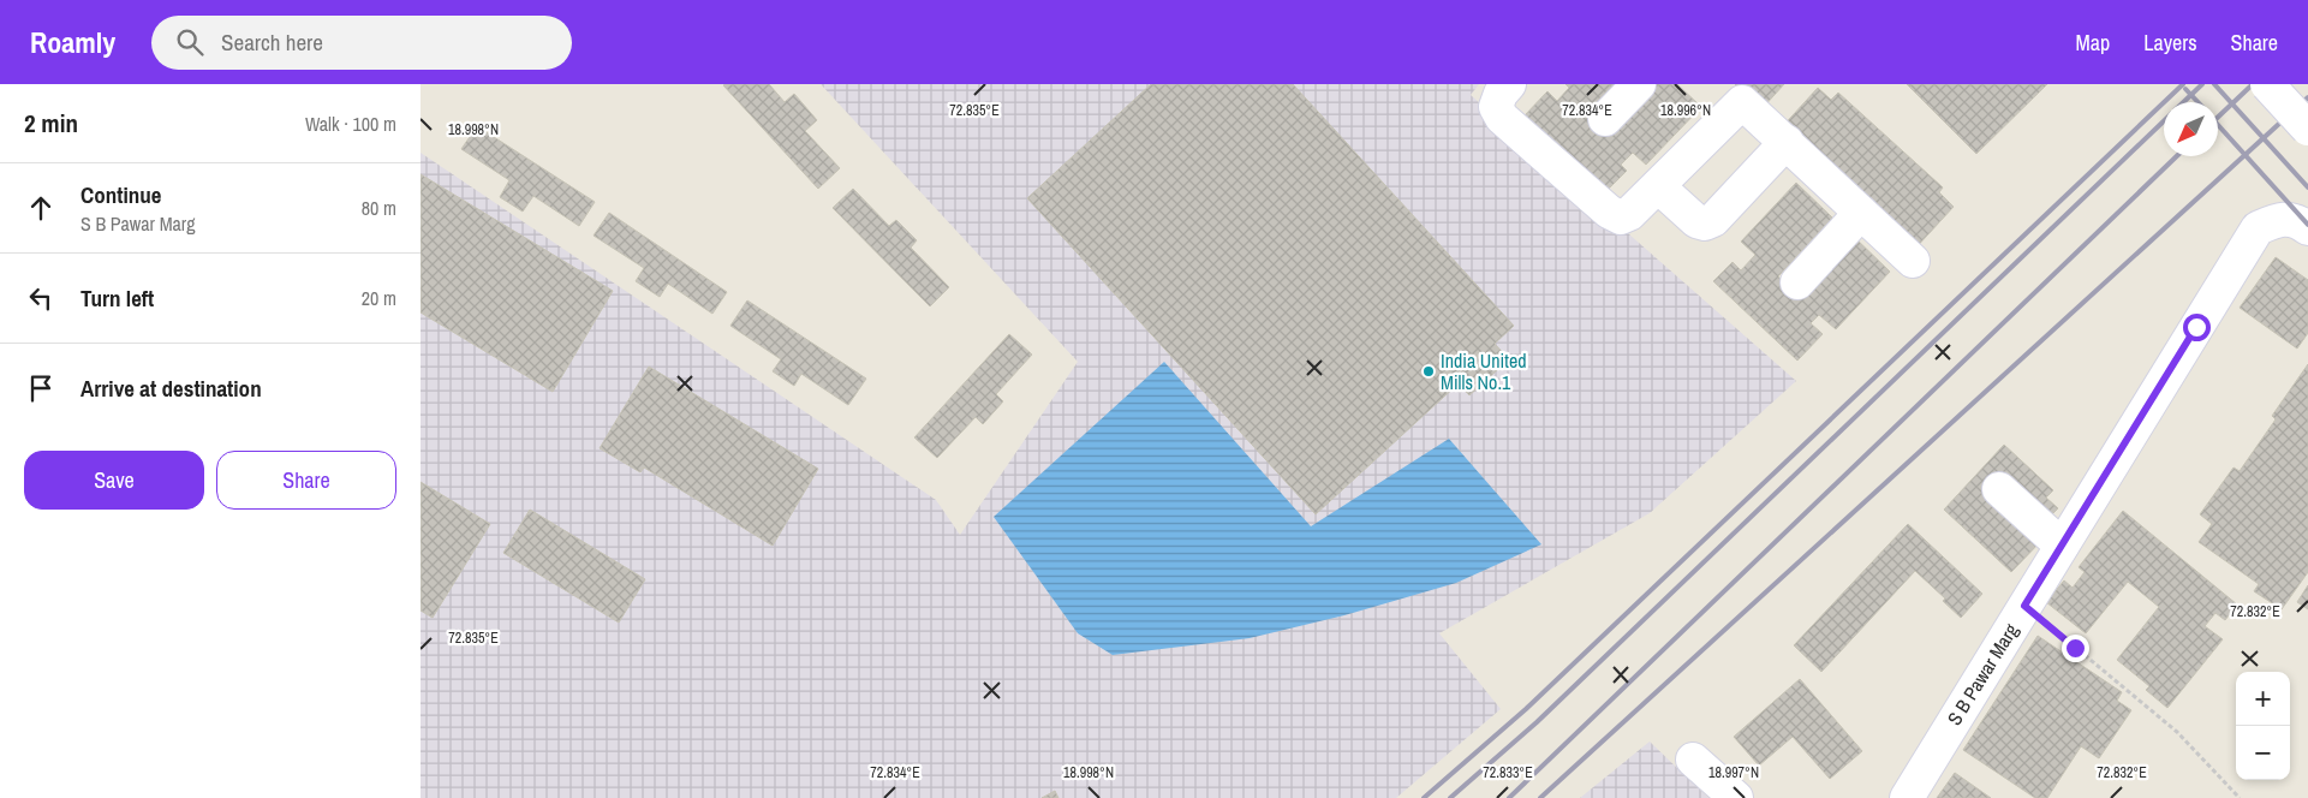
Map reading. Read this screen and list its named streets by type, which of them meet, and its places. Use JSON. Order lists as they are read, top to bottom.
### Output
{
  "streets": {
    "street": ["S B Pawar Marg"]
  },
  "places": ["India United Mills No.1"],
  "north": "bottom left",
  "page": {
    "header": "Roamly",
    "search": "Search here",
    "nav": ["Map", "Layers", "Share"],
    "heading": ["2 min", "Walk · 100 m"],
    "list": [
      ["Continue", "S B Pawar Marg", "80 m"],
      ["Turn left", "20 m"],
      "Arrive at destination"
    ],
    "buttons": ["Save", "Share"],
    "map_buttons": ["+", "−"]
  },
  "coordinates": [
    "72.835°E",
    "72.834°E",
    "18.996°N",
    "18.998°N",
    "72.832°E",
    "72.833°E",
    "18.997°N"
  ]
}
